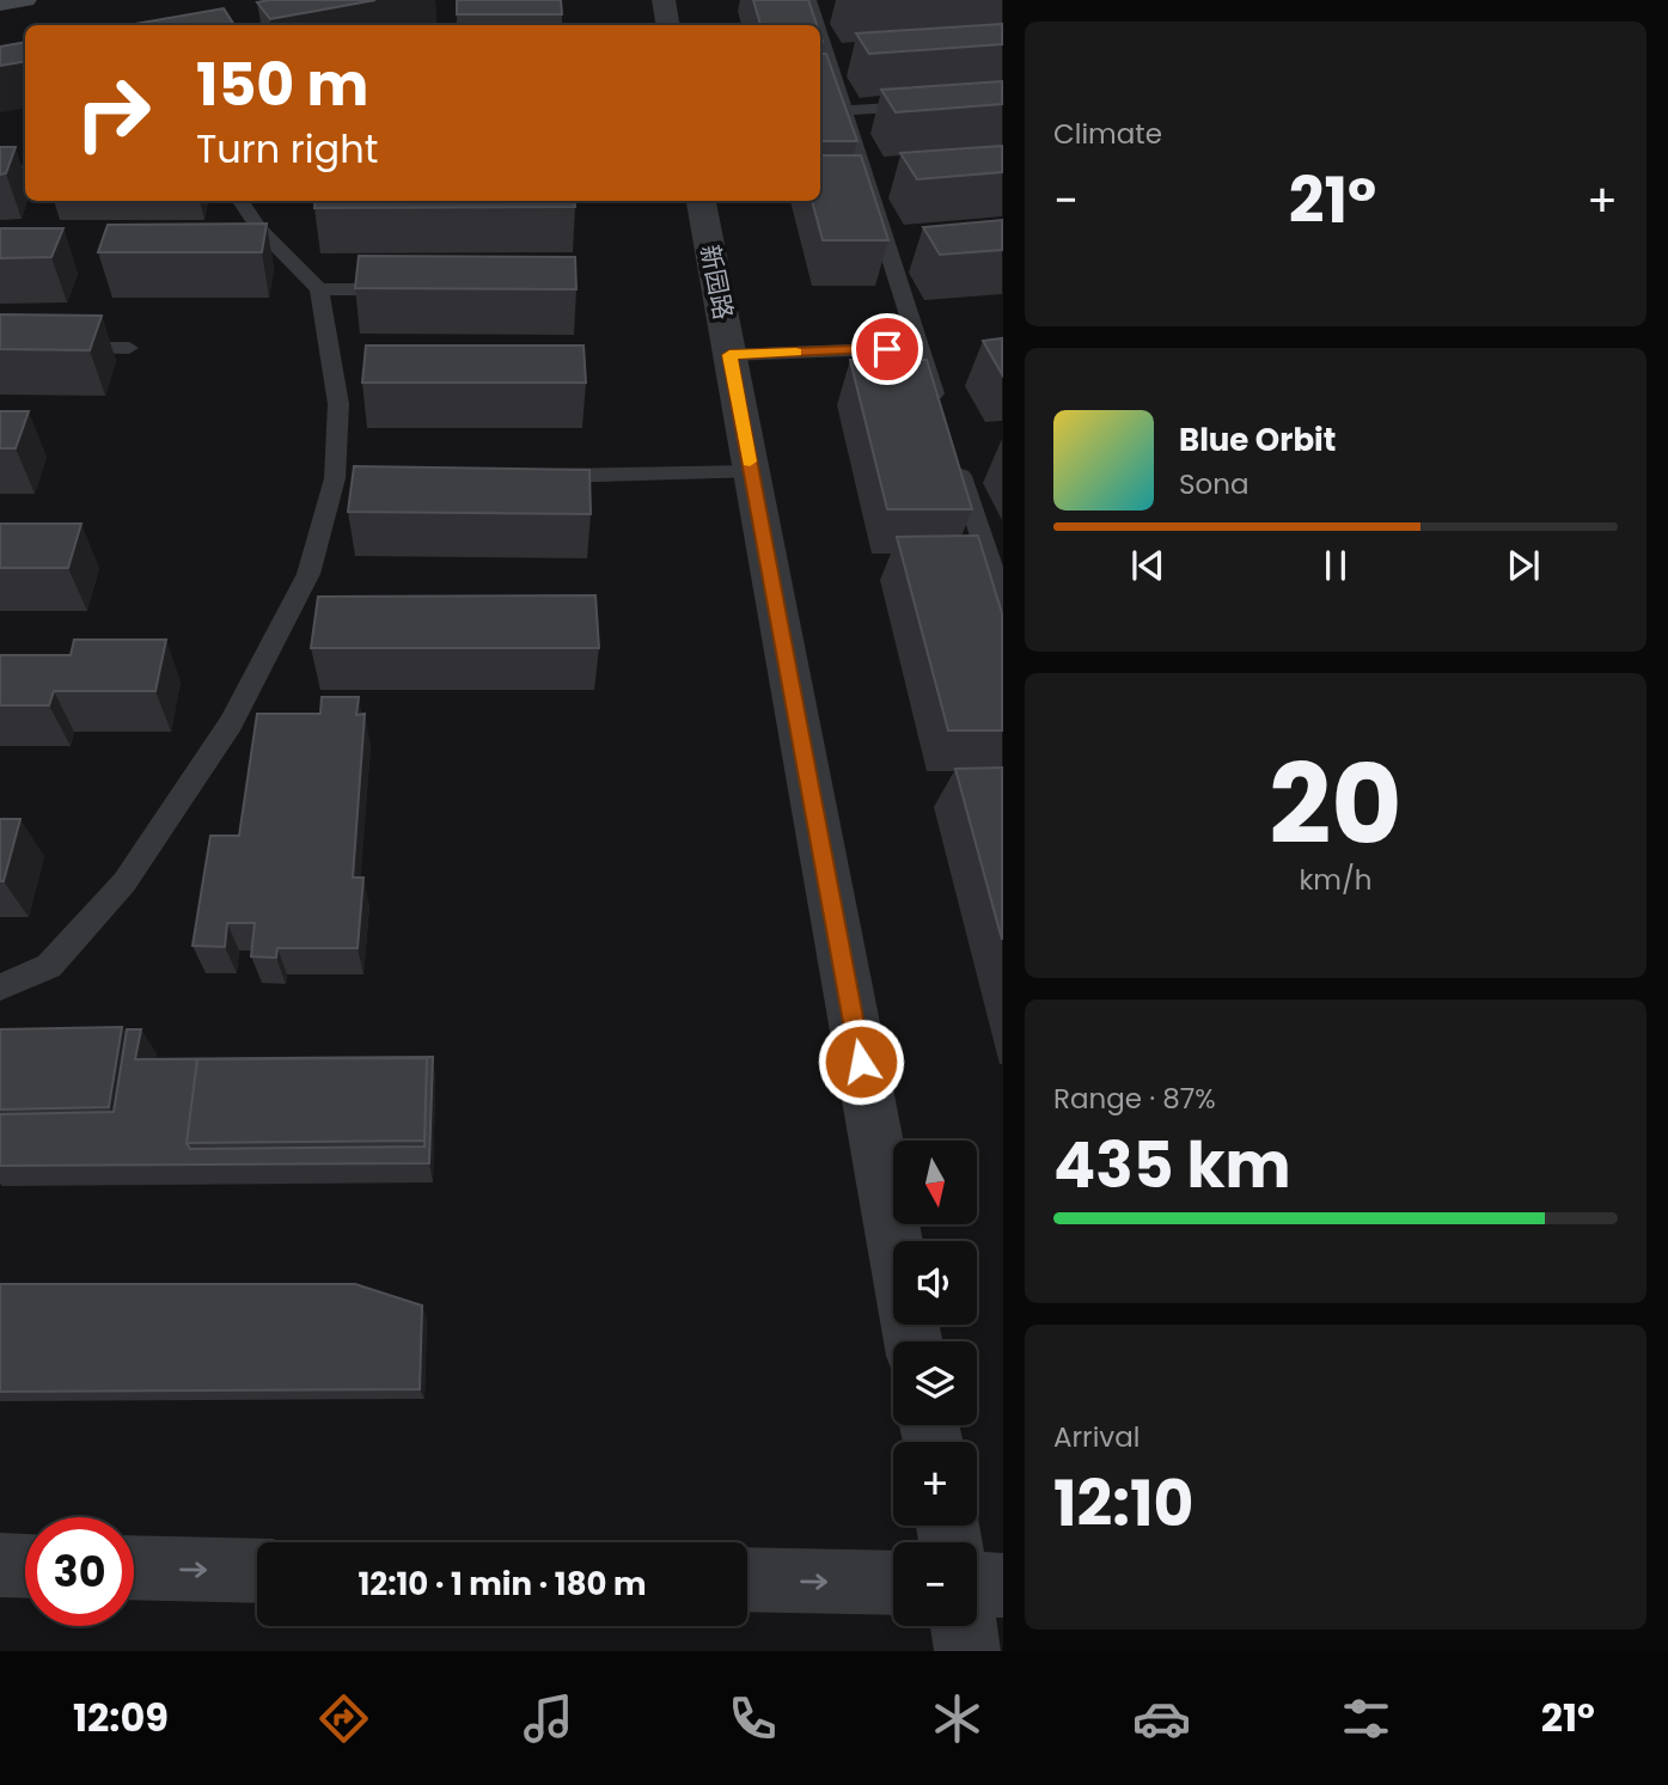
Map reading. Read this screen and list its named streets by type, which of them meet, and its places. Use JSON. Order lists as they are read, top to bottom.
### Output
{
  "streets": {
    "street": ["新园路"]
  },
  "north": "bottom",
  "page": {
    "tile": [
      "Climate",
      ["20", "km/h"],
      ["Range · 87%", "435 km"],
      ["Arrival", "12:10"]
    ],
    "turn": ["150 m", "Turn right"],
    "heat": ["−", "21°", "+"],
    "song": ["Blue Orbit", "Sona"],
    "map_buttons": ["+", "−"],
    "limit": "30",
    "trip": "12:10 · 1 min · 180 m",
    "tabs": ["12:09", "21°"]
  }
}
